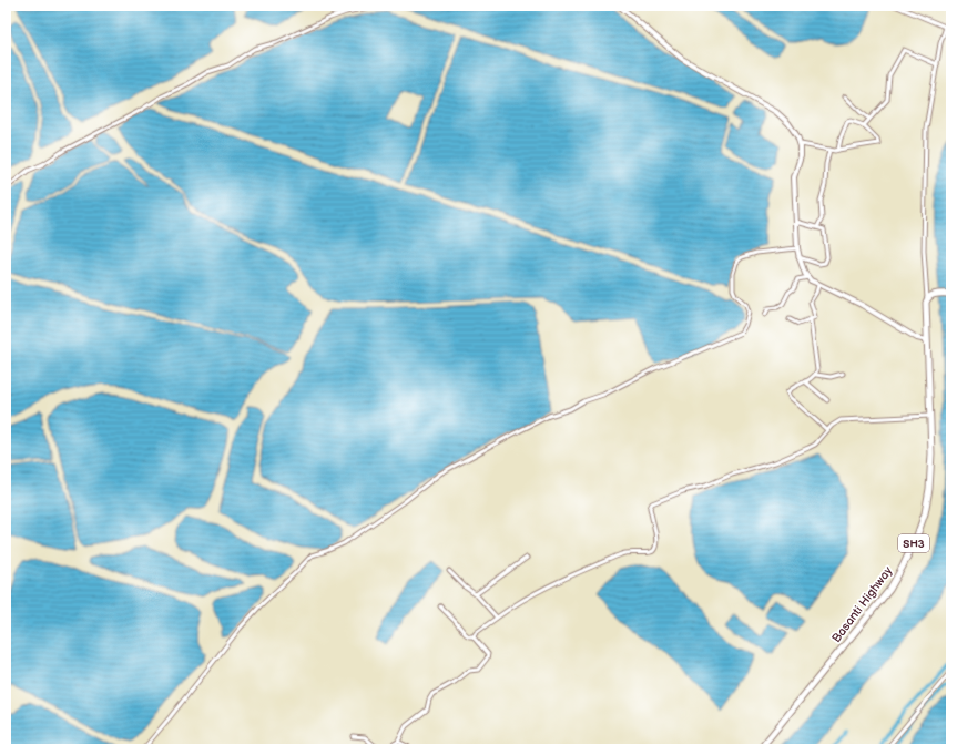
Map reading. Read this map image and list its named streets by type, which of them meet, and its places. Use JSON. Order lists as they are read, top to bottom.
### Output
{
  "streets": {
    "main road": ["SH3", "Basanti Highway"]
  }
}
